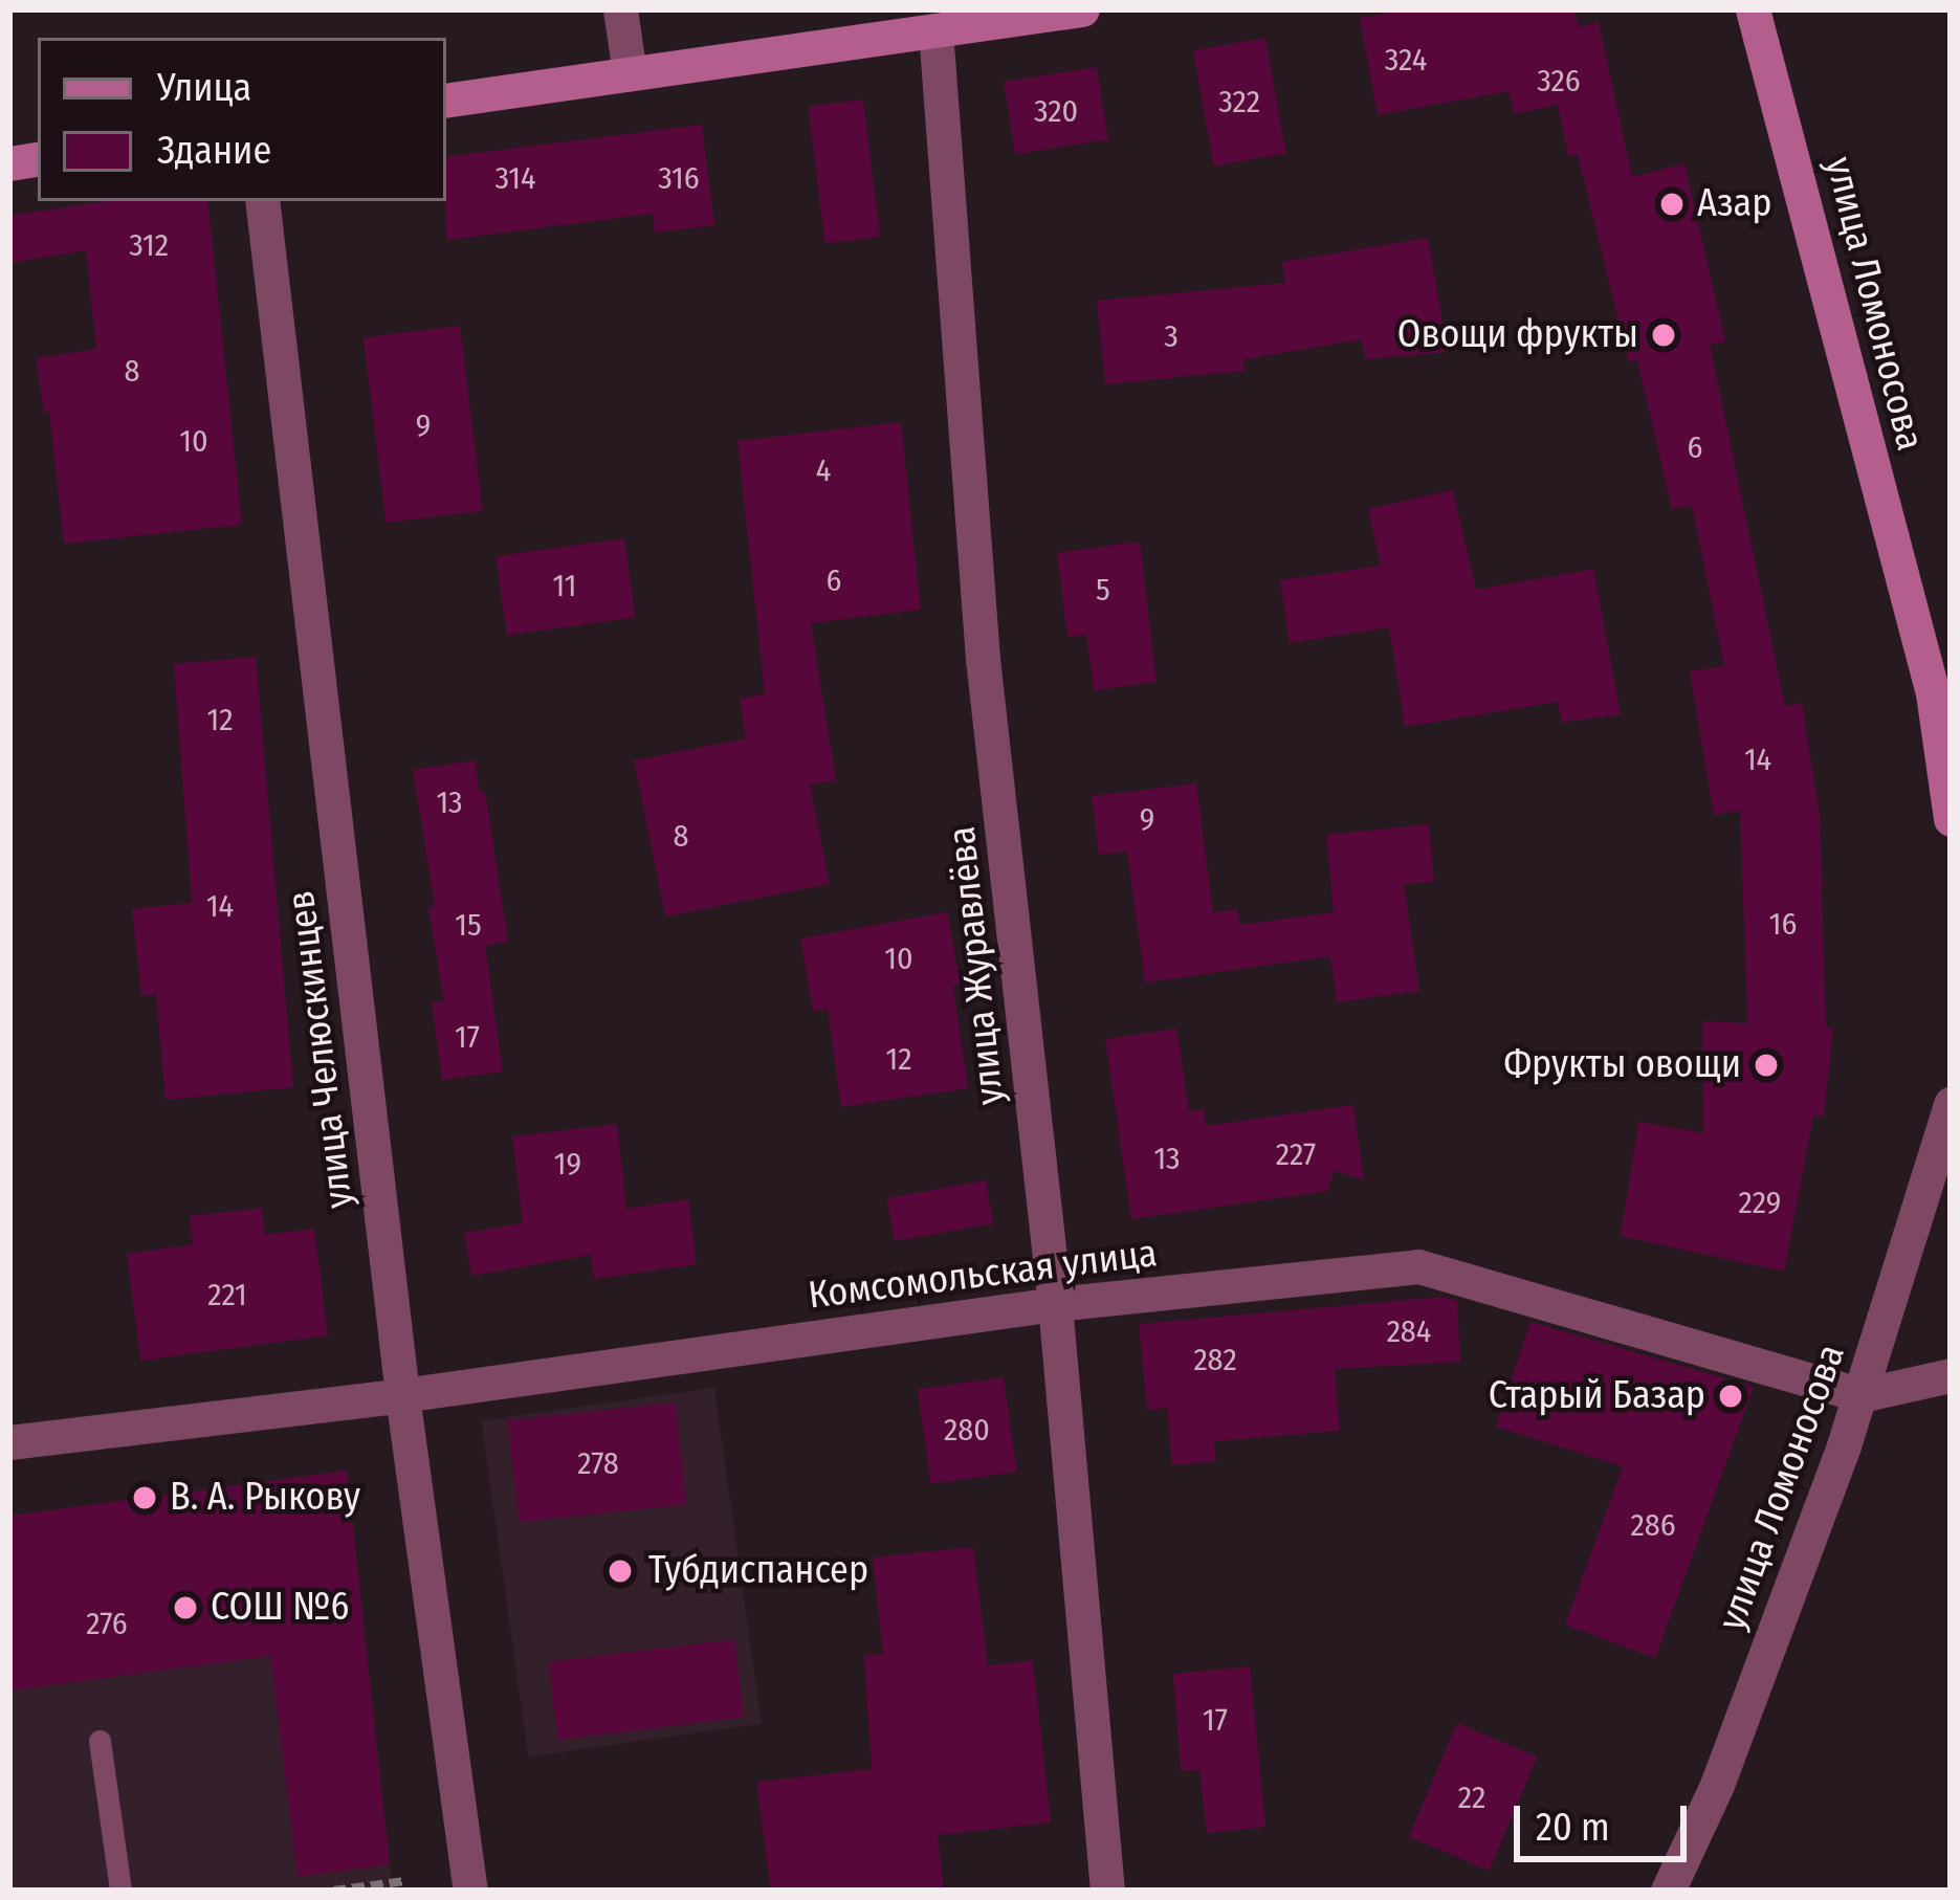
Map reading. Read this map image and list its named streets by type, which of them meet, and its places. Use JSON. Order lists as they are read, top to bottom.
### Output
{
  "streets": {
    "main road": ["улица Ломоносова"],
    "street": ["улица Журавлёва", "улица Челюскинцев", "Комсомольская улица"]
  },
  "crossings": [
    ["улица Ломоносова", "Комсомольская улица"],
    ["улица Журавлёва", "Комсомольская улица"],
    ["улица Челюскинцев", "Комсомольская улица"]
  ],
  "places": [
    "Азар",
    "Овощи фрукты",
    "Фрукты овощи",
    "Старый Базар",
    "В. А. Рыкову",
    "Тубдиспансер",
    "СОШ №6"
  ],
  "house_numbers": [
    "324",
    "326",
    "322",
    "320",
    "314",
    "316",
    "312",
    "3",
    "8",
    "9",
    "10",
    "6",
    "4",
    "6",
    "11",
    "5",
    "12",
    "14",
    "13",
    "9",
    "8",
    "14",
    "16",
    "15",
    "10",
    "17",
    "12",
    "227",
    "13",
    "19",
    "229",
    "221",
    "284",
    "282",
    "280",
    "278",
    "286",
    "276",
    "17",
    "22"
  ],
  "legend": ["Улица", "Здание"],
  "scale_bar": "20 m"
}
